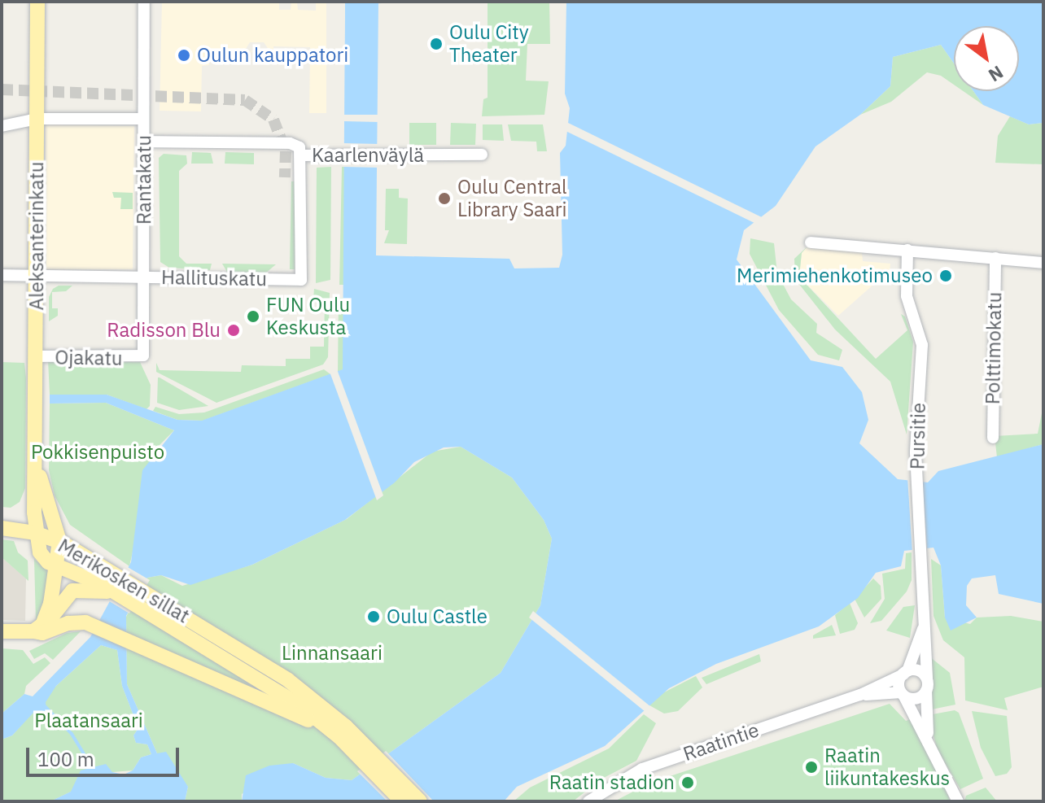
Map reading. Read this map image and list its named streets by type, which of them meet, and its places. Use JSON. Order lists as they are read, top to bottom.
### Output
{
  "streets": {
    "main road": ["Aleksanterinkatu", "Merikosken sillat"],
    "street": [
      "Kaarlenväylä",
      "Rantakatu",
      "Hallituskatu",
      "Polttimokatu",
      "Ojakatu",
      "Pursitie",
      "Raatintie"
    ]
  },
  "crossings": [
    ["Kaarlenväylä", "Rantakatu"],
    ["Kaarlenväylä", "Hallituskatu"],
    ["Rantakatu", "Hallituskatu"],
    ["Rantakatu", "Ojakatu"],
    ["Aleksanterinkatu", "Hallituskatu"],
    ["Aleksanterinkatu", "Ojakatu"],
    ["Aleksanterinkatu", "Merikosken sillat"],
    ["Pursitie", "Raatintie"]
  ],
  "parks": ["Pokkisenpuisto", "Linnansaari", "Plaatansaari"],
  "places": [
    "Oulu City Theater",
    "Oulun kauppatori",
    "Oulu Central Library Saari",
    "Merimiehenkotimuseo",
    "FUN Oulu Keskusta",
    "Radisson Blu",
    "Oulu Castle",
    "Raatin liikuntakeskus",
    "Raatin stadion"
  ],
  "scale_bar": "100 m",
  "north": "bottom right"
}
